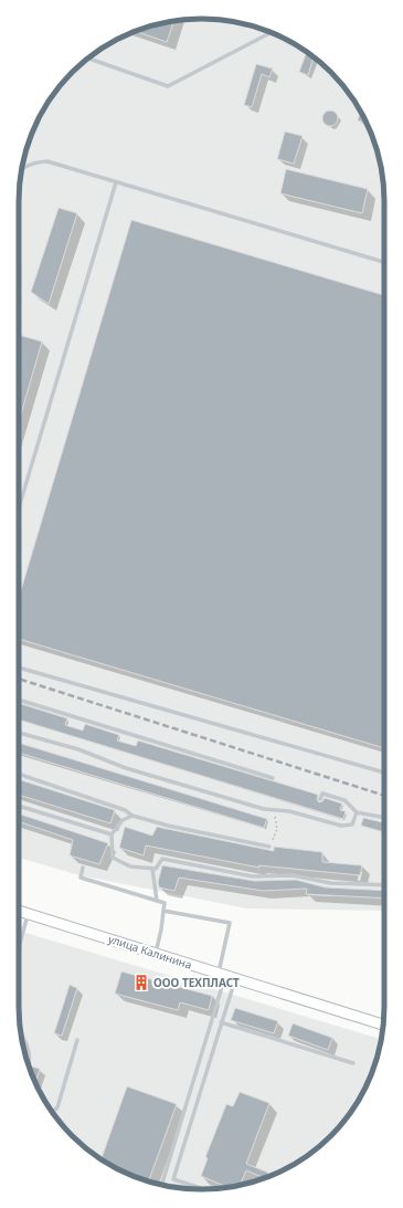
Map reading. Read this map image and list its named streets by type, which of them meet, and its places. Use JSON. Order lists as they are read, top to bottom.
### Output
{
  "streets": {
    "street": ["улица Калинина"]
  },
  "places": {
    "building": ["ООО ТЕХПЛАСТ"]
  }
}
